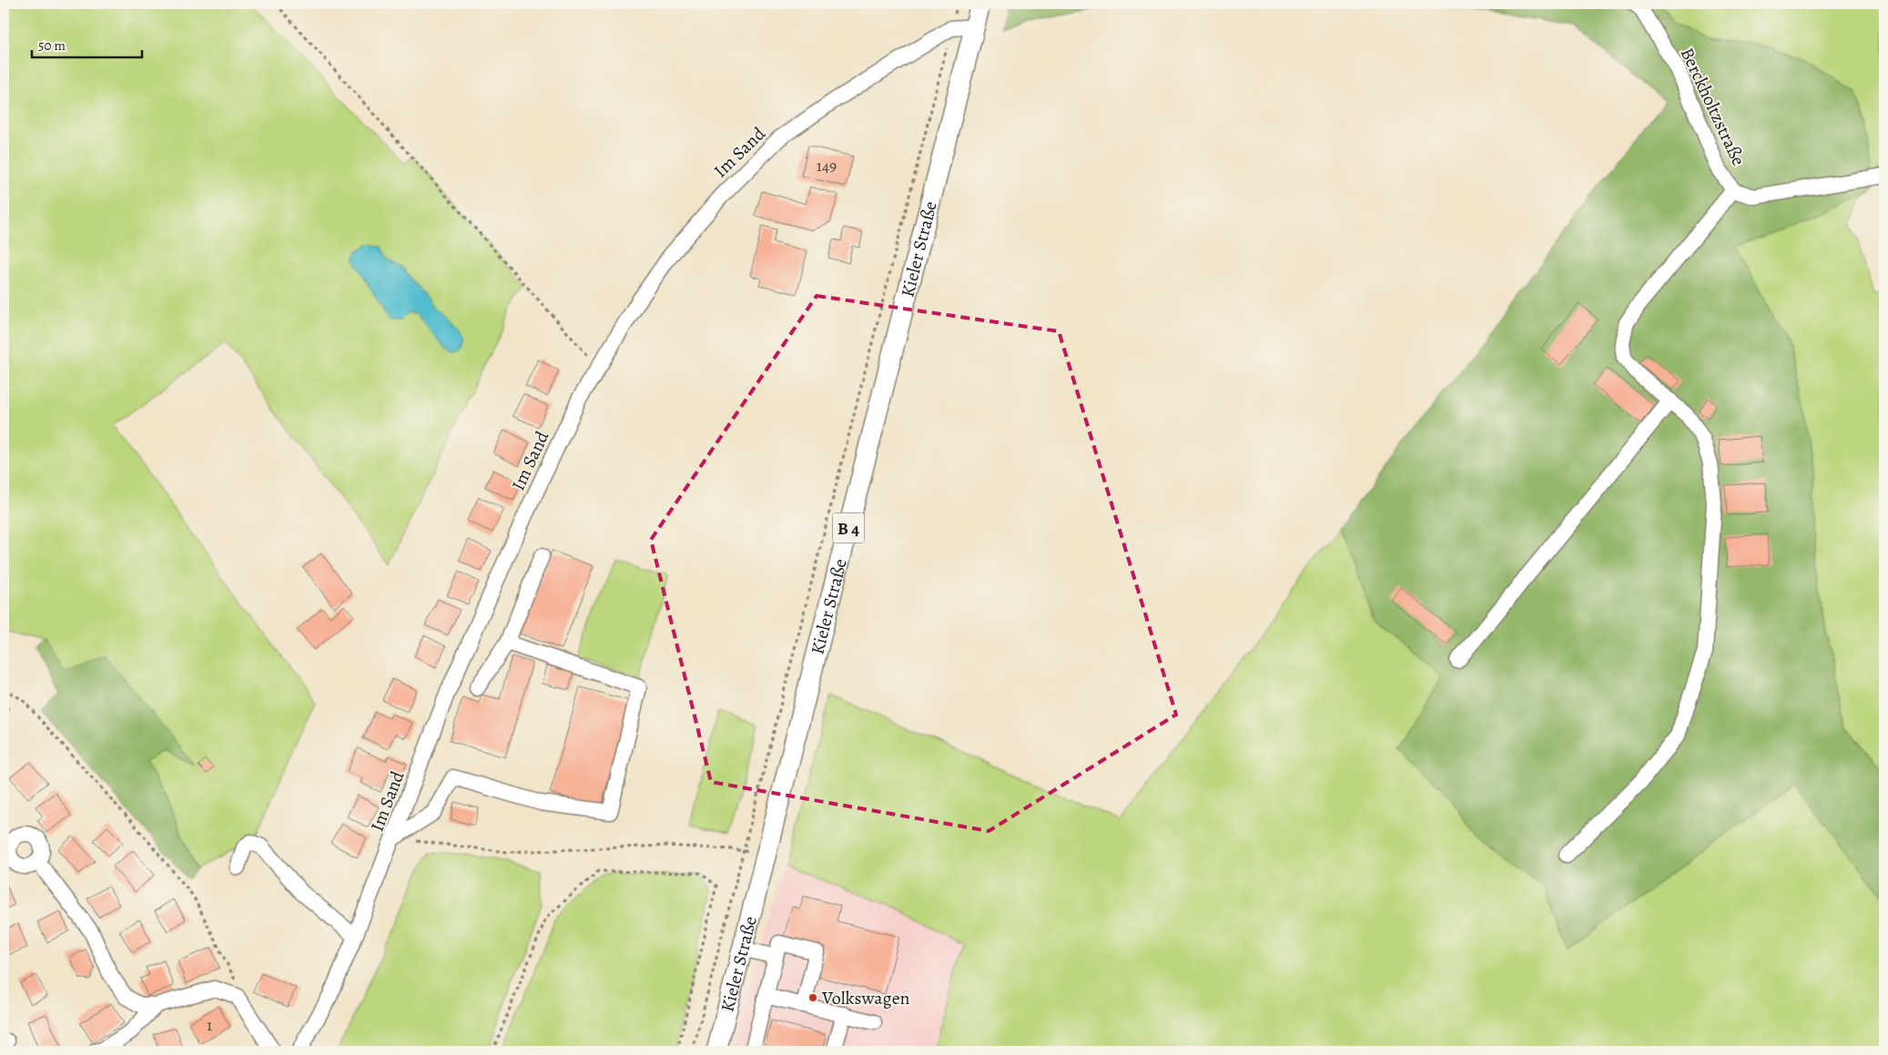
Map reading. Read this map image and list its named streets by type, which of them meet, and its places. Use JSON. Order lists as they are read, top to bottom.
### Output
{
  "streets": {
    "main road": ["Kieler Straße", "B 4"],
    "street": ["Berckholtzstraße", "Im Sand"]
  },
  "crossings": [
    ["Im Sand", "Kieler Straße"]
  ],
  "places": ["Volkswagen"],
  "house_numbers": ["149", "1"],
  "scale_bar": "50 m"
}
